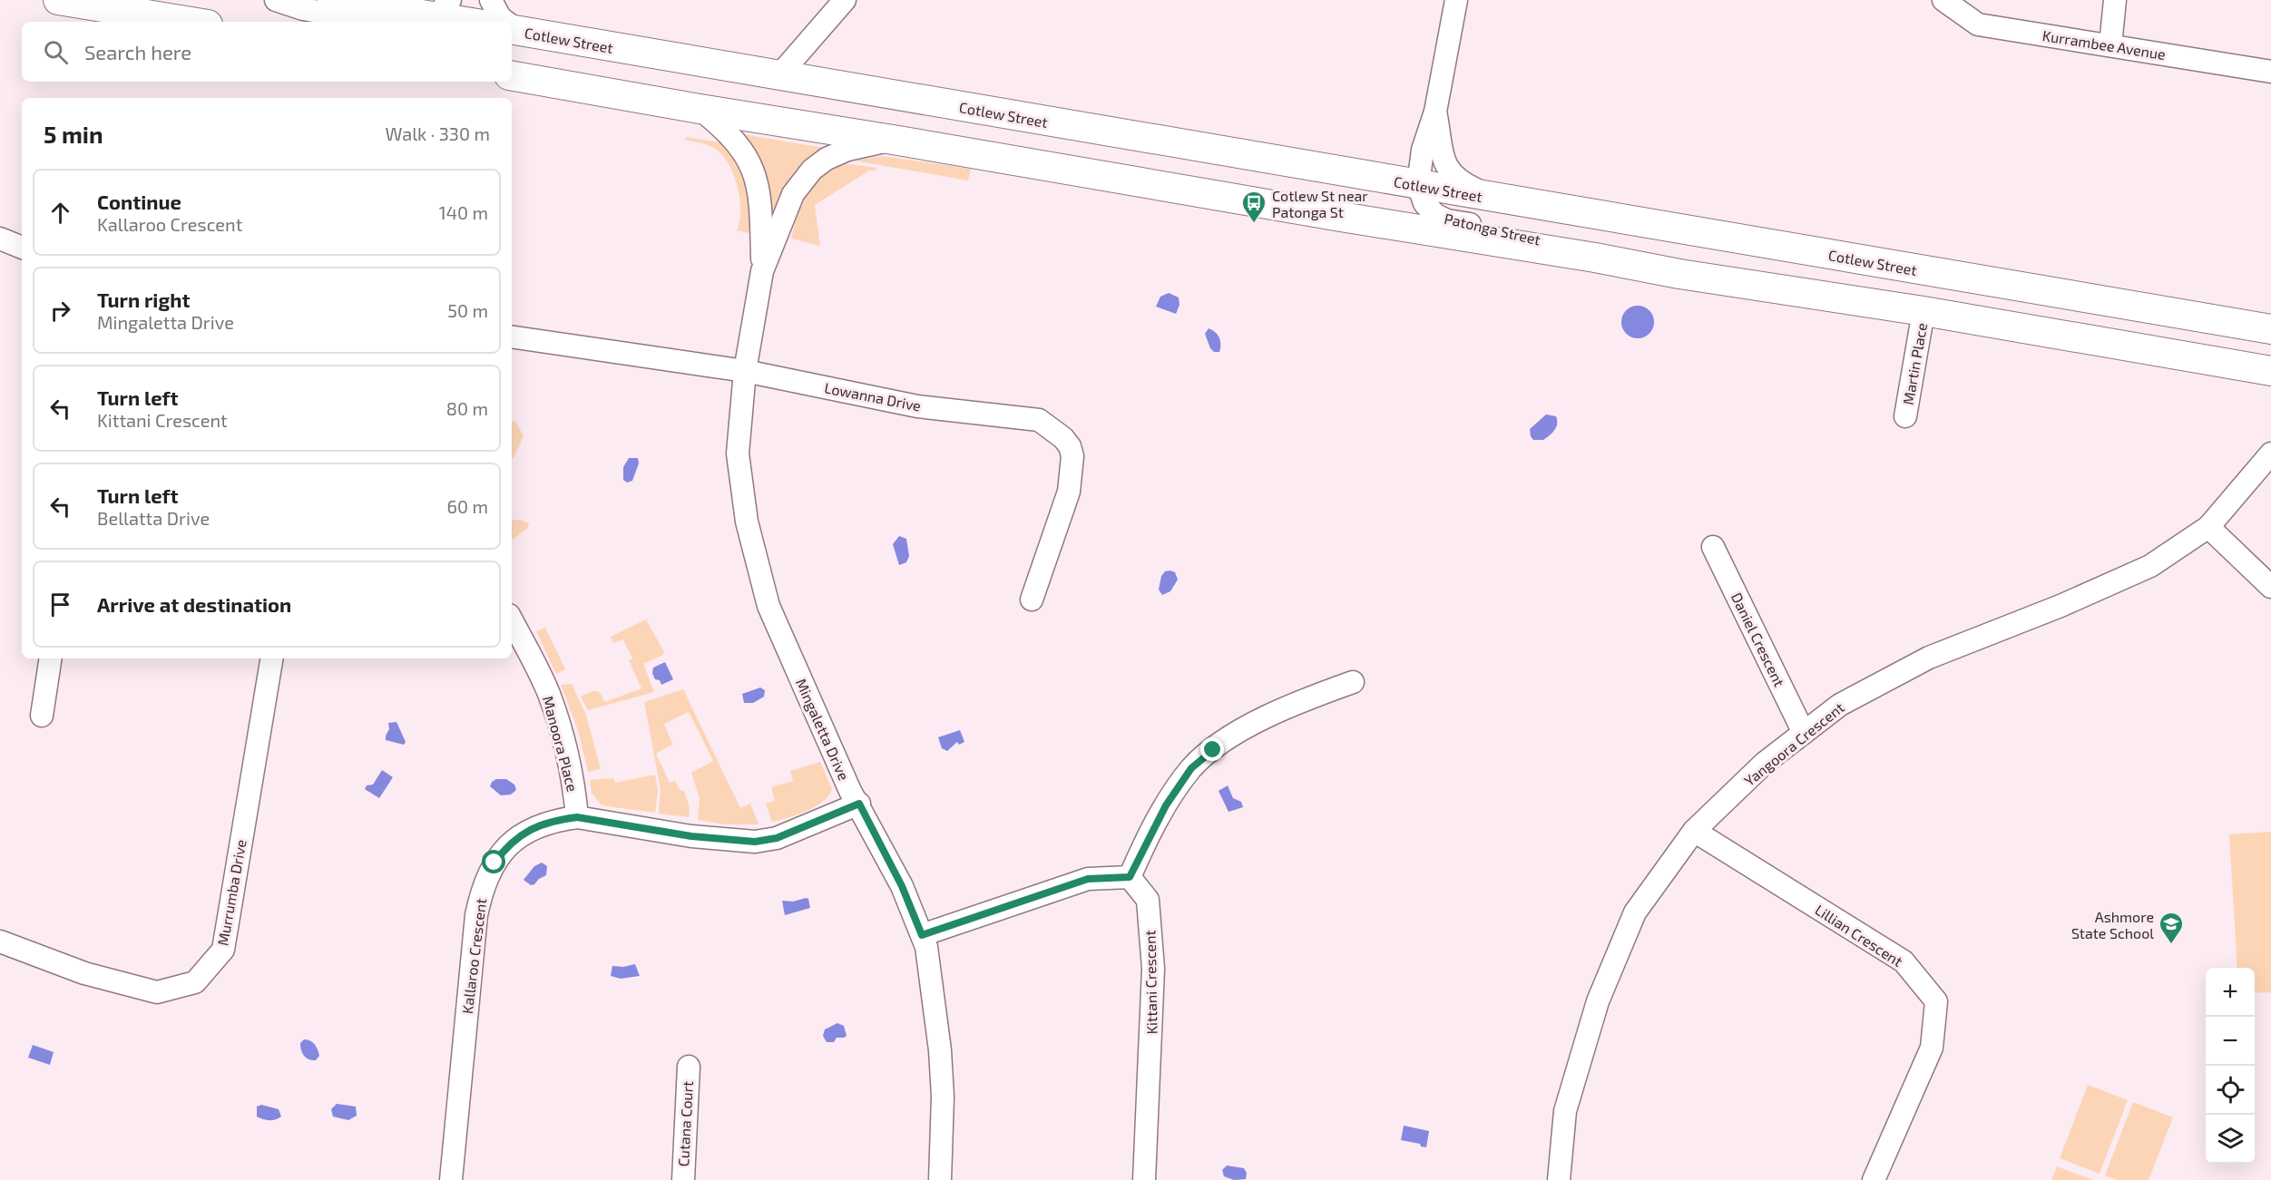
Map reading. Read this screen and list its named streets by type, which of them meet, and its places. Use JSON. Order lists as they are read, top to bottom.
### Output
{
  "streets": {
    "main road": ["Cotlew Street"],
    "street": [
      "Kurrambee Avenue",
      "Patonga Street",
      "Martin Place",
      "Lowanna Drive",
      "Daniel Crescent",
      "Mingaletta Drive",
      "Manoora Place",
      "Yangoora Crescent",
      "Murrumba Drive",
      "Lillian Crescent",
      "Kallaroo Crescent",
      "Kittani Crescent",
      "Cutana Court"
    ]
  },
  "crossings": [
    ["Cotlew Street", "Patonga Street"],
    ["Lowanna Drive", "Mingaletta Drive"],
    ["Daniel Crescent", "Yangoora Crescent"],
    ["Mingaletta Drive", "Kallaroo Crescent"],
    ["Manoora Place", "Kallaroo Crescent"],
    ["Yangoora Crescent", "Lillian Crescent"]
  ],
  "places": {
    "bus stop": ["Cotlew St near Patonga St"],
    "school or university": ["Ashmore State School"]
  },
  "page": {
    "search": "Search here",
    "heading": ["5 min", "Walk · 330 m"],
    "list": [
      ["Continue", "Kallaroo Crescent", "140 m"],
      ["Turn right", "Mingaletta Drive", "50 m"],
      ["Turn left", "Kittani Crescent", "80 m"],
      ["Turn left", "Bellatta Drive", "60 m"],
      "Arrive at destination"
    ],
    "map_buttons": ["+", "−"]
  }
}
